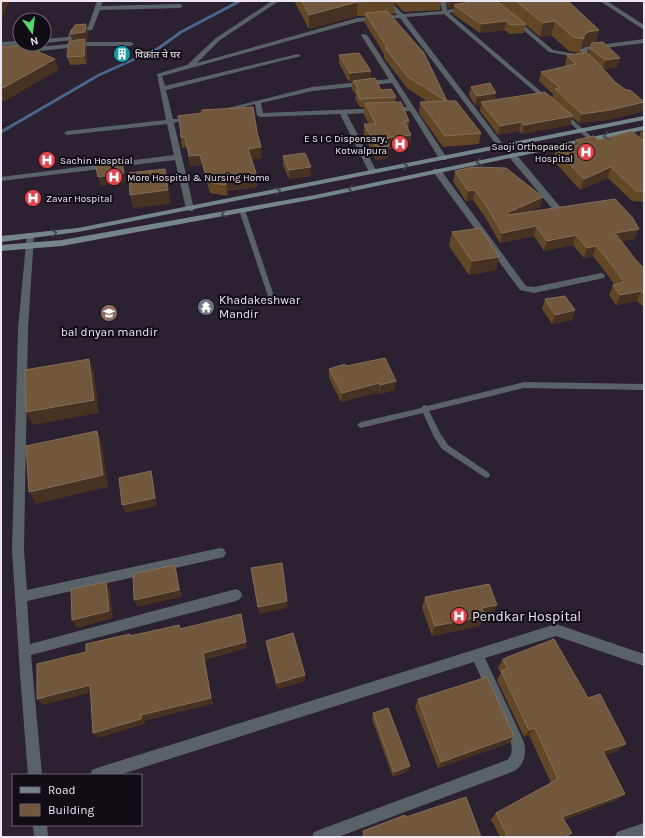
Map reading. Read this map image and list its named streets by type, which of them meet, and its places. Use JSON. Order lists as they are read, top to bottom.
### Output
{
  "places": {
    "building": ["विक्रांत चे घर"],
    "hospital": [
      "E S I C Dispensary, Kotwalpura",
      "Saoji Orthopaedic Hospital",
      "Sachin Hosptial",
      "More Hospital & Nursing Home",
      "Zavar Hospital",
      "Pendkar Hospital"
    ],
    "temple": ["Khadakeshwar Mandir"],
    "school or university": ["bal dnyan mandir"]
  },
  "legend": ["Road", "Building"],
  "north": "bottom"
}
